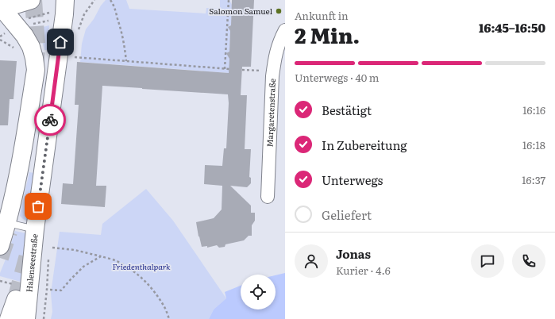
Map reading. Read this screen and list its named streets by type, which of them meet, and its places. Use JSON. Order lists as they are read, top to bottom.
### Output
{
  "streets": {
    "main road": ["Halenseestraße"],
    "street": ["Margaretenstraße"]
  },
  "parks": ["Friedenthalpark"],
  "places": ["Salomon Samuel"],
  "page": {
    "heading": ["2 Min.", "Ankunft in", "16:45–16:50"],
    "panel": ["Jonas", "Kurier · 4.6"],
    "bar": "Unterwegs · 40 m",
    "list": [
      ["Bestätigt", "16:16"],
      ["In Zubereitung", "16:18"],
      ["Unterwegs", "16:37"],
      "Geliefert"
    ]
  }
}
